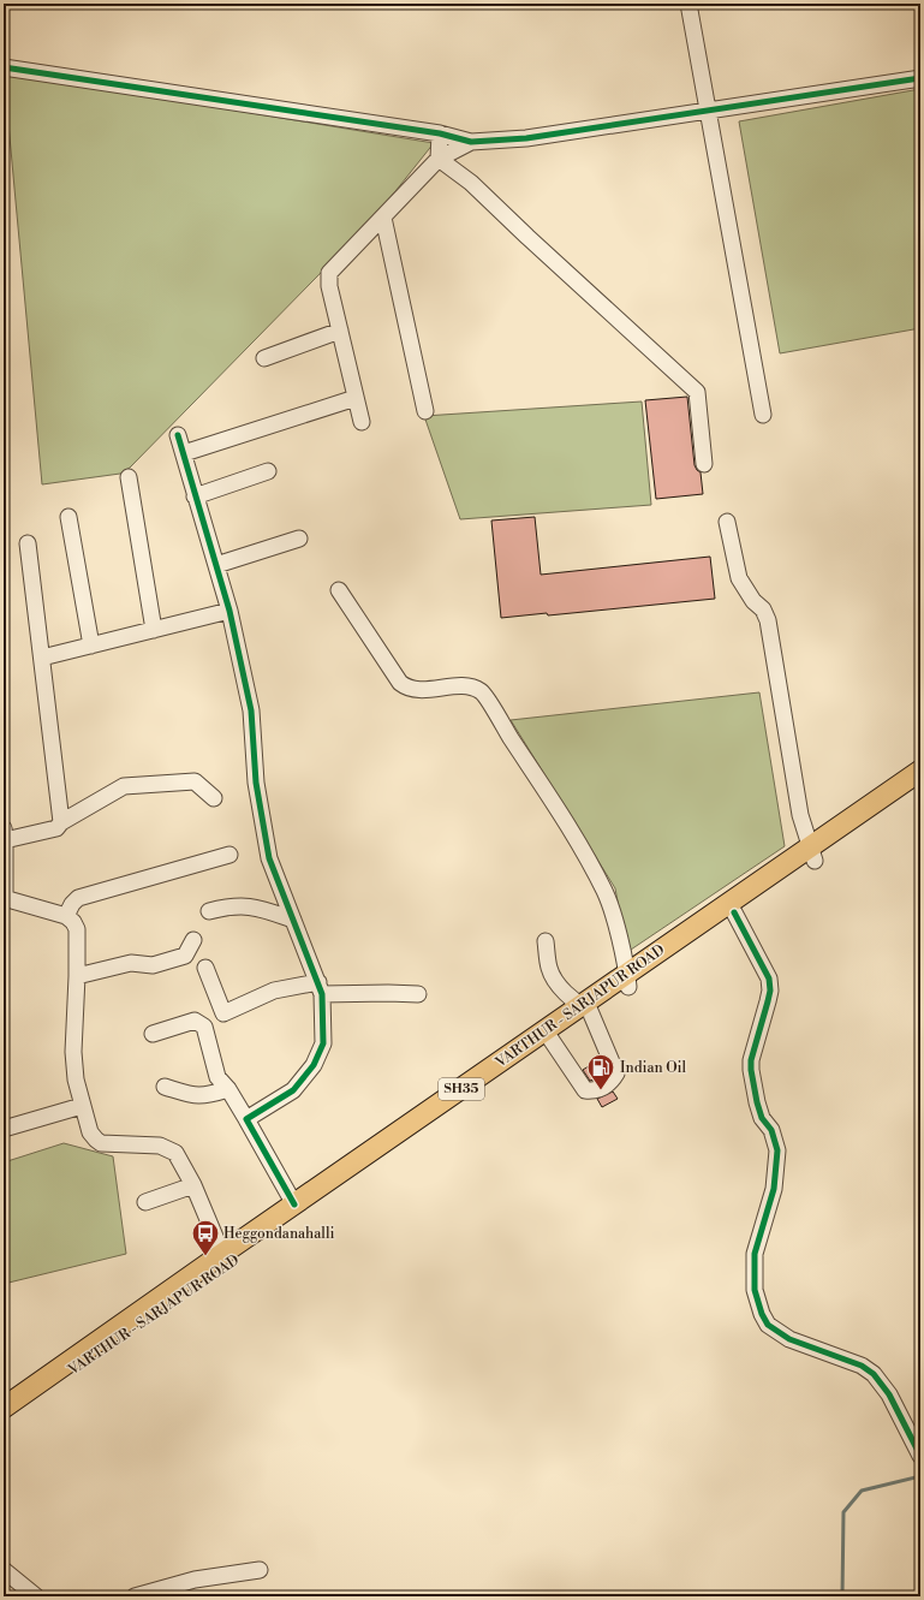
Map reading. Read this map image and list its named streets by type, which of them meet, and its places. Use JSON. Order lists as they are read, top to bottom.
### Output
{
  "streets": {
    "main road": ["VARTHUR - SARJAPUR ROAD", "SH35"]
  },
  "places": {
    "fuel station": ["Indian Oil"],
    "bus stop": ["Heggondanahalli"]
  }
}
